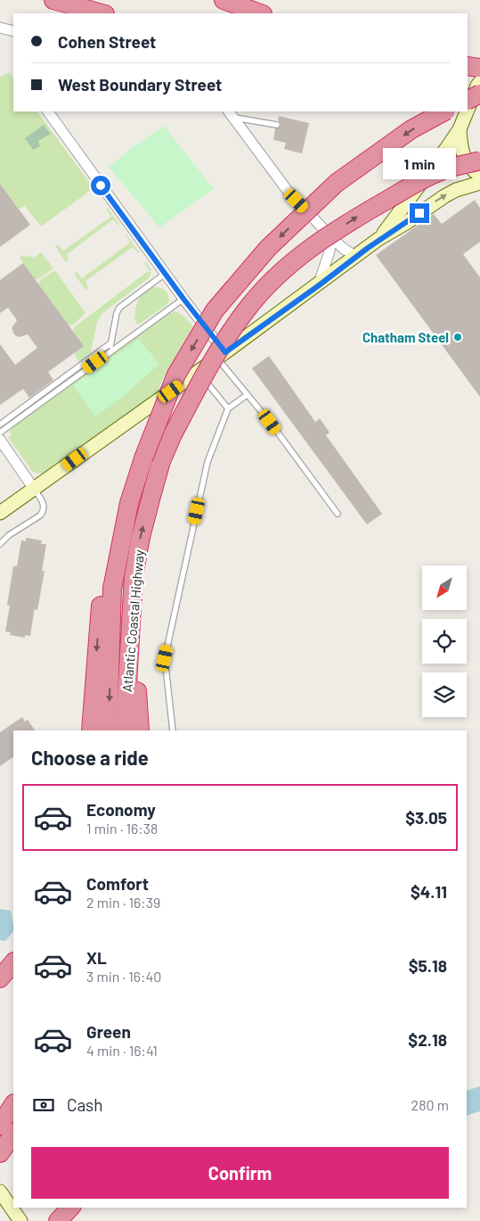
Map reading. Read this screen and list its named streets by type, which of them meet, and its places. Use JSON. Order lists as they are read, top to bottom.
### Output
{
  "streets": {
    "highway": ["Atlantic Coastal Highway"]
  },
  "places": ["Chatham Steel"],
  "north": "bottom left",
  "page": {
    "banner": ["Cohen Street", "West Boundary Street"],
    "bubble": "1 min",
    "heading": "Choose a ride",
    "list": [
      {
        "name": "Economy",
        "note": "1 min · 16:38",
        "value": "$3.05"
      },
      {
        "name": "Comfort",
        "note": "2 min · 16:39",
        "value": "$4.11"
      },
      {
        "name": "XL",
        "note": "3 min · 16:40",
        "value": "$5.18"
      },
      {
        "name": "Green",
        "note": "4 min · 16:41",
        "value": "$2.18"
      }
    ],
    "pay": ["Cash", "280 m"],
    "buttons": "Confirm"
  }
}
